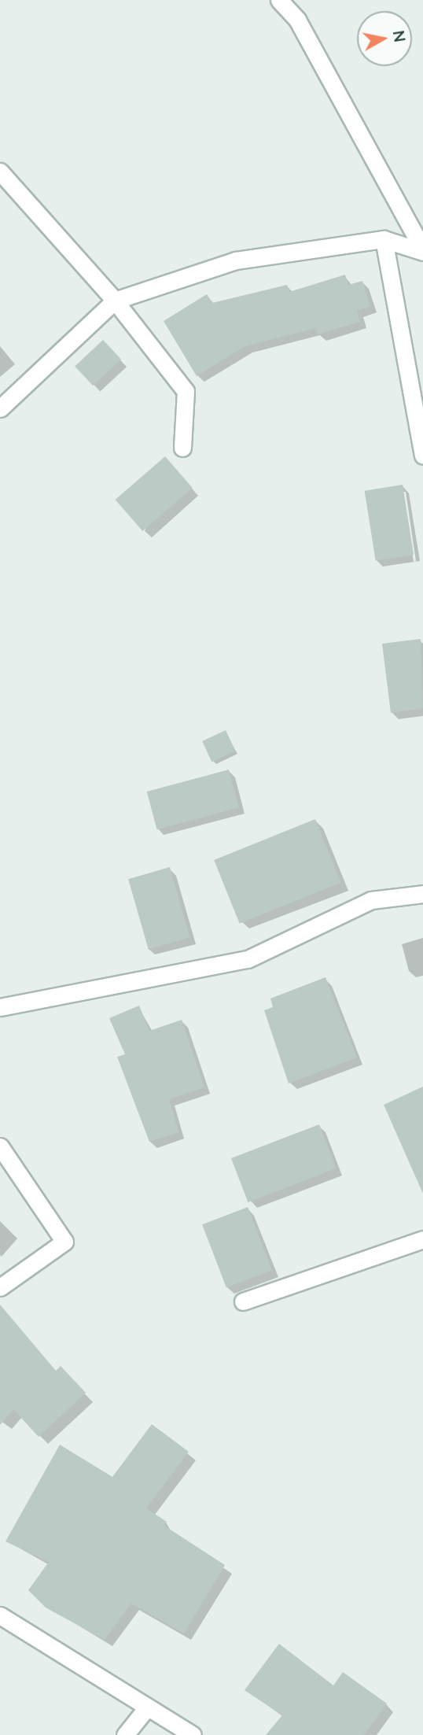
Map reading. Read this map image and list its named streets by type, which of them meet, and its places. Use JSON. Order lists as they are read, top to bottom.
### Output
{
  "north": "right"
}
